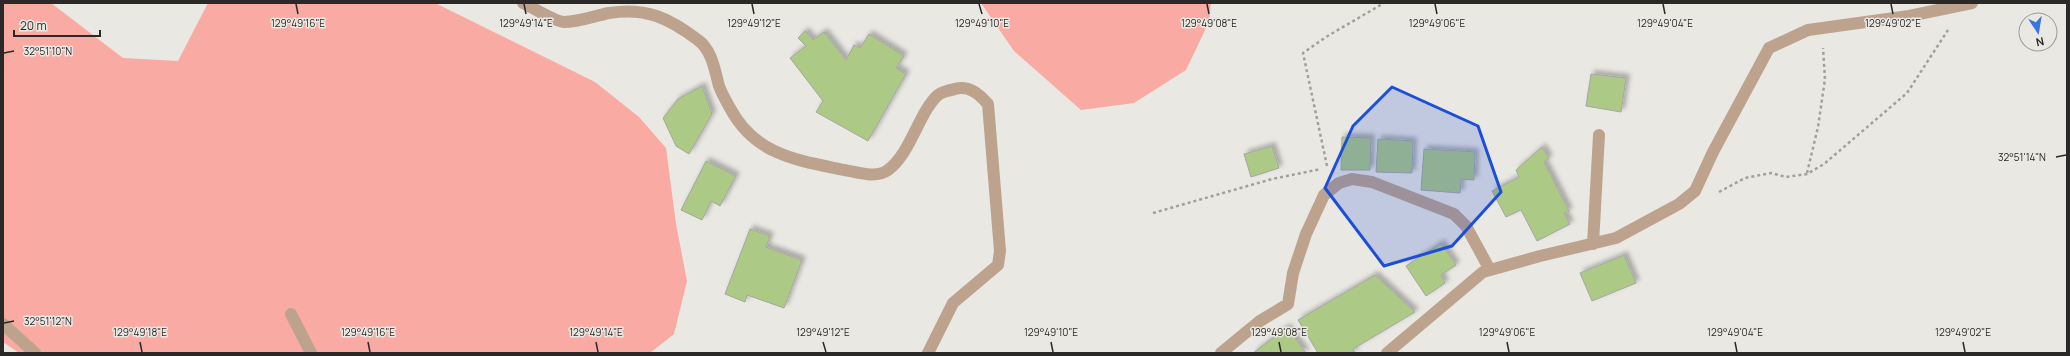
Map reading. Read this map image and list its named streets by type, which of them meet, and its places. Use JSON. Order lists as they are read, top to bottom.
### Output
{
  "scale_bar": "20 m",
  "north": "bottom",
  "coordinates": [
    "129°49'16\"E",
    "129°49'14\"E",
    "129°49'12\"E",
    "129°49'10\"E",
    "129°49'08\"E",
    "129°49'06\"E",
    "129°49'04\"E",
    "129°49'02\"E",
    "32°51'10\"N",
    "32°51'14\"N",
    "32°51'12\"N",
    "129°49'18\"E"
  ]
}
